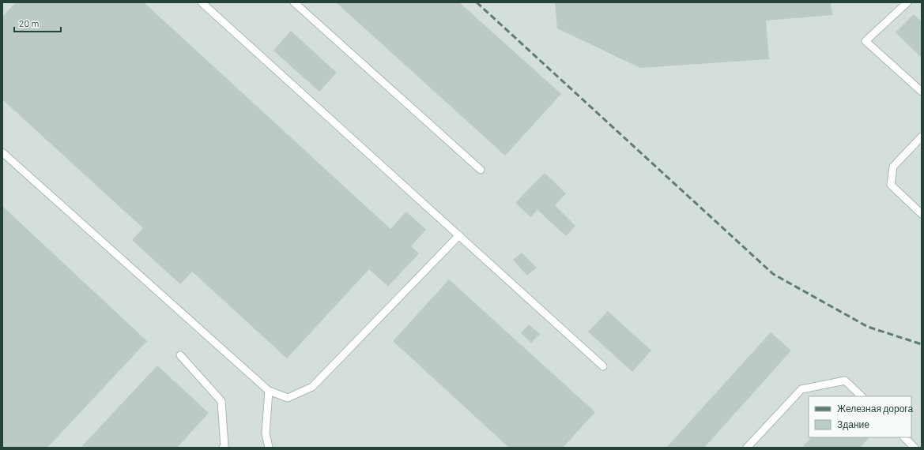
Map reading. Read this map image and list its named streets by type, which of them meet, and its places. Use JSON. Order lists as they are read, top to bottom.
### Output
{
  "legend": ["Железная дорога", "Здание"],
  "scale_bar": "20 m"
}
